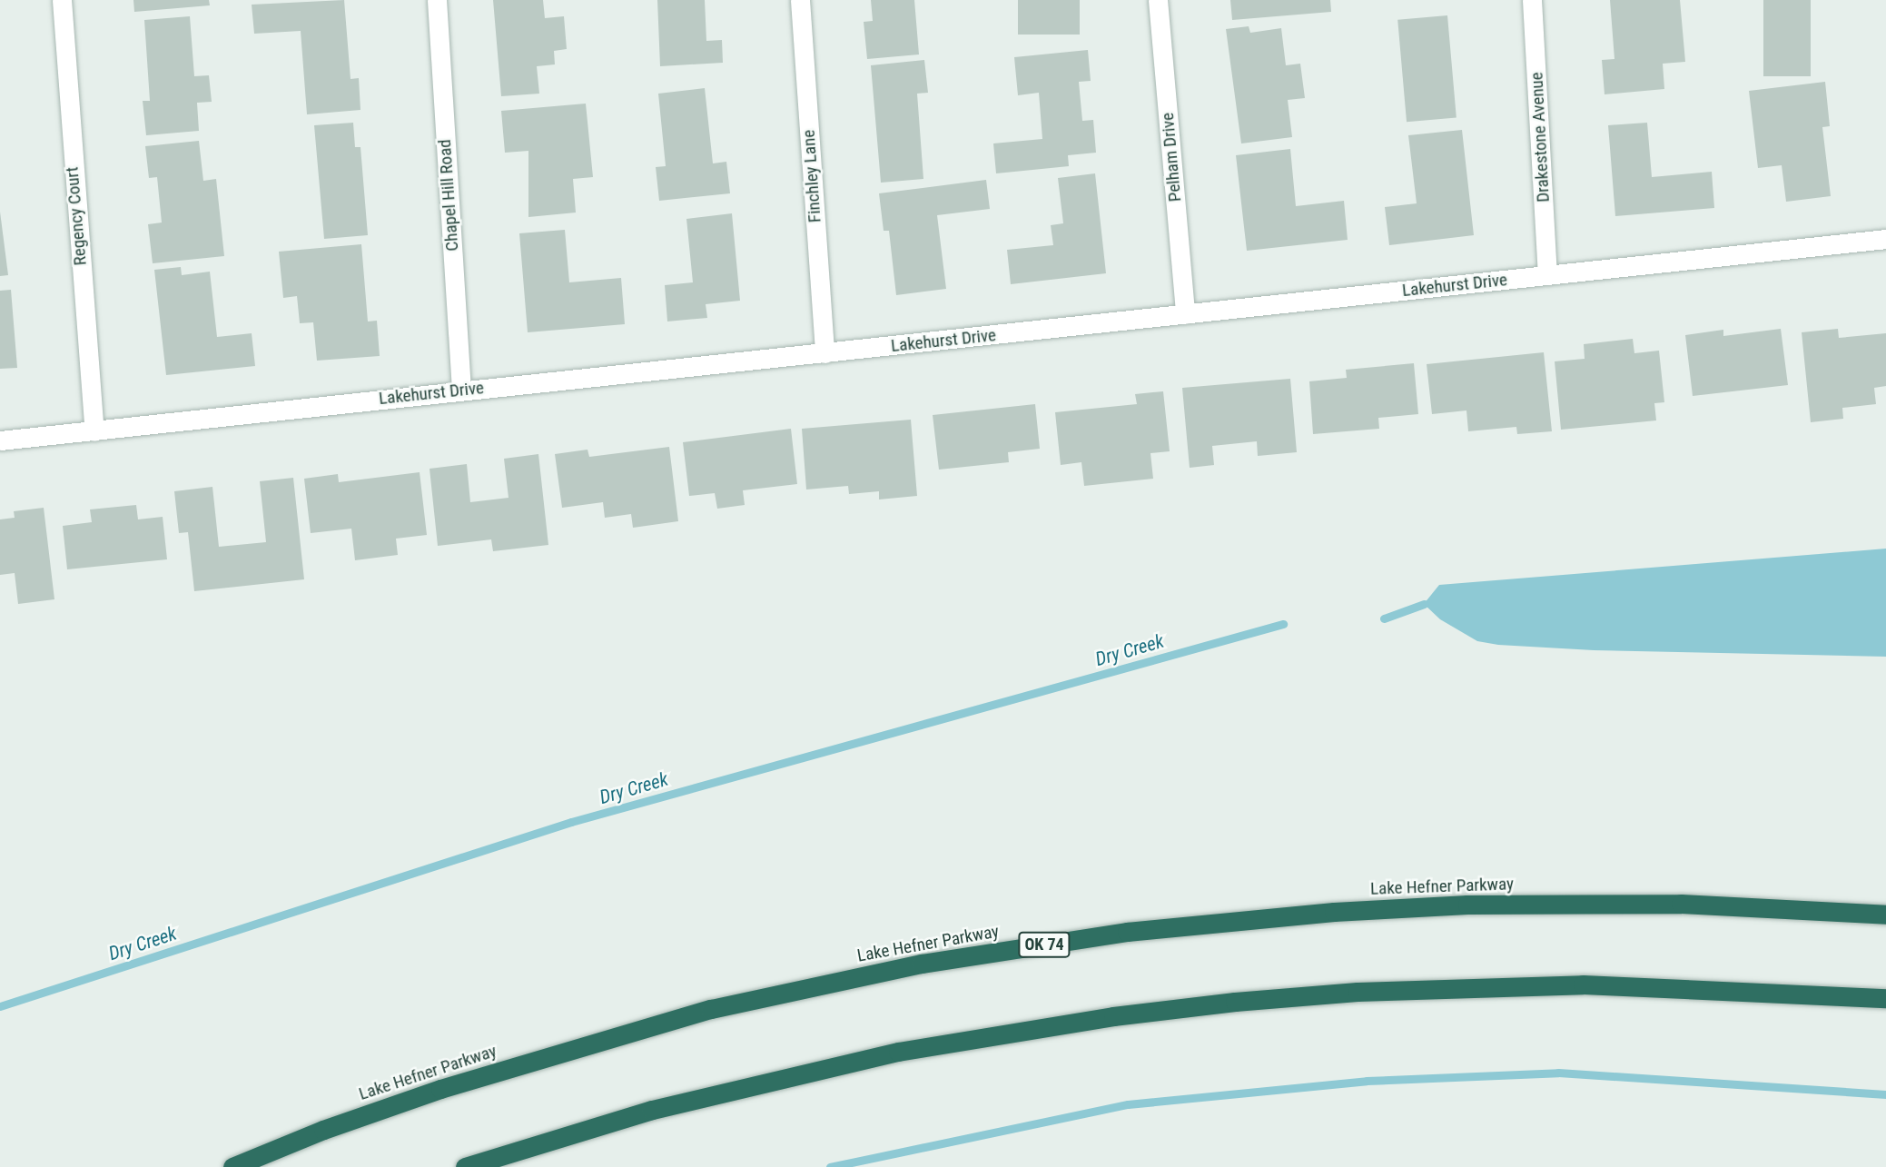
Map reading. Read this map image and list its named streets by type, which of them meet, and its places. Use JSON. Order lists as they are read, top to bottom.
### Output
{
  "streets": {
    "highway": ["Lake Hefner Parkway", "OK 74"],
    "street": [
      "Drakestone Avenue",
      "Pelham Drive",
      "Finchley Lane",
      "Chapel Hill Road",
      "Regency Court",
      "Lakehurst Drive"
    ]
  },
  "crossings": [
    ["Drakestone Avenue", "Lakehurst Drive"],
    ["Pelham Drive", "Lakehurst Drive"],
    ["Finchley Lane", "Lakehurst Drive"],
    ["Chapel Hill Road", "Lakehurst Drive"],
    ["Regency Court", "Lakehurst Drive"]
  ],
  "water": ["Dry Creek"]
}
